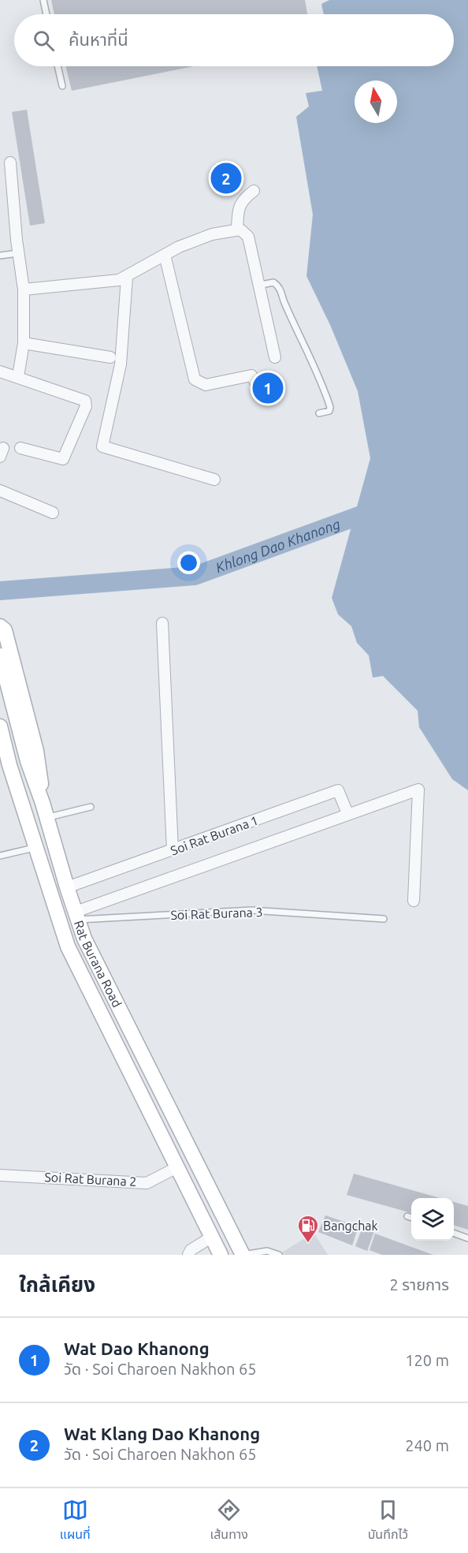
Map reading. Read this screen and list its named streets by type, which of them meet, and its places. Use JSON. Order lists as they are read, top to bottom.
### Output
{
  "streets": {
    "main road": ["Rat Burana Road"],
    "street": ["Soi Rat Burana 1", "Soi Rat Burana 2"],
    "lane": ["Soi Rat Burana 3"]
  },
  "crossings": [
    ["Soi Rat Burana 1", "Soi Rat Burana 3"],
    ["Soi Rat Burana 1", "Rat Burana Road"],
    ["Soi Rat Burana 3", "Rat Burana Road"],
    ["Rat Burana Road", "Soi Rat Burana 2"]
  ],
  "water": ["Khlong Dao Khanong"],
  "places": {
    "fuel station": ["Bangchak"]
  },
  "north": "top",
  "page": {
    "search": "ค้นหาที่นี่",
    "pins": ["2", "1"],
    "heading": ["ใกล้เคียง", "2 รายการ"],
    "list": [
      {
        "mark": "1",
        "name": "Wat Dao Khanong",
        "note": "วัด · Soi Charoen Nakhon 65",
        "value": "120 m"
      },
      {
        "mark": "2",
        "name": "Wat Klang Dao Khanong",
        "note": "วัด · Soi Charoen Nakhon 65",
        "value": "240 m"
      }
    ],
    "nav": ["แผนที่", "เส้นทาง", "บันทึกไว้"]
  }
}
